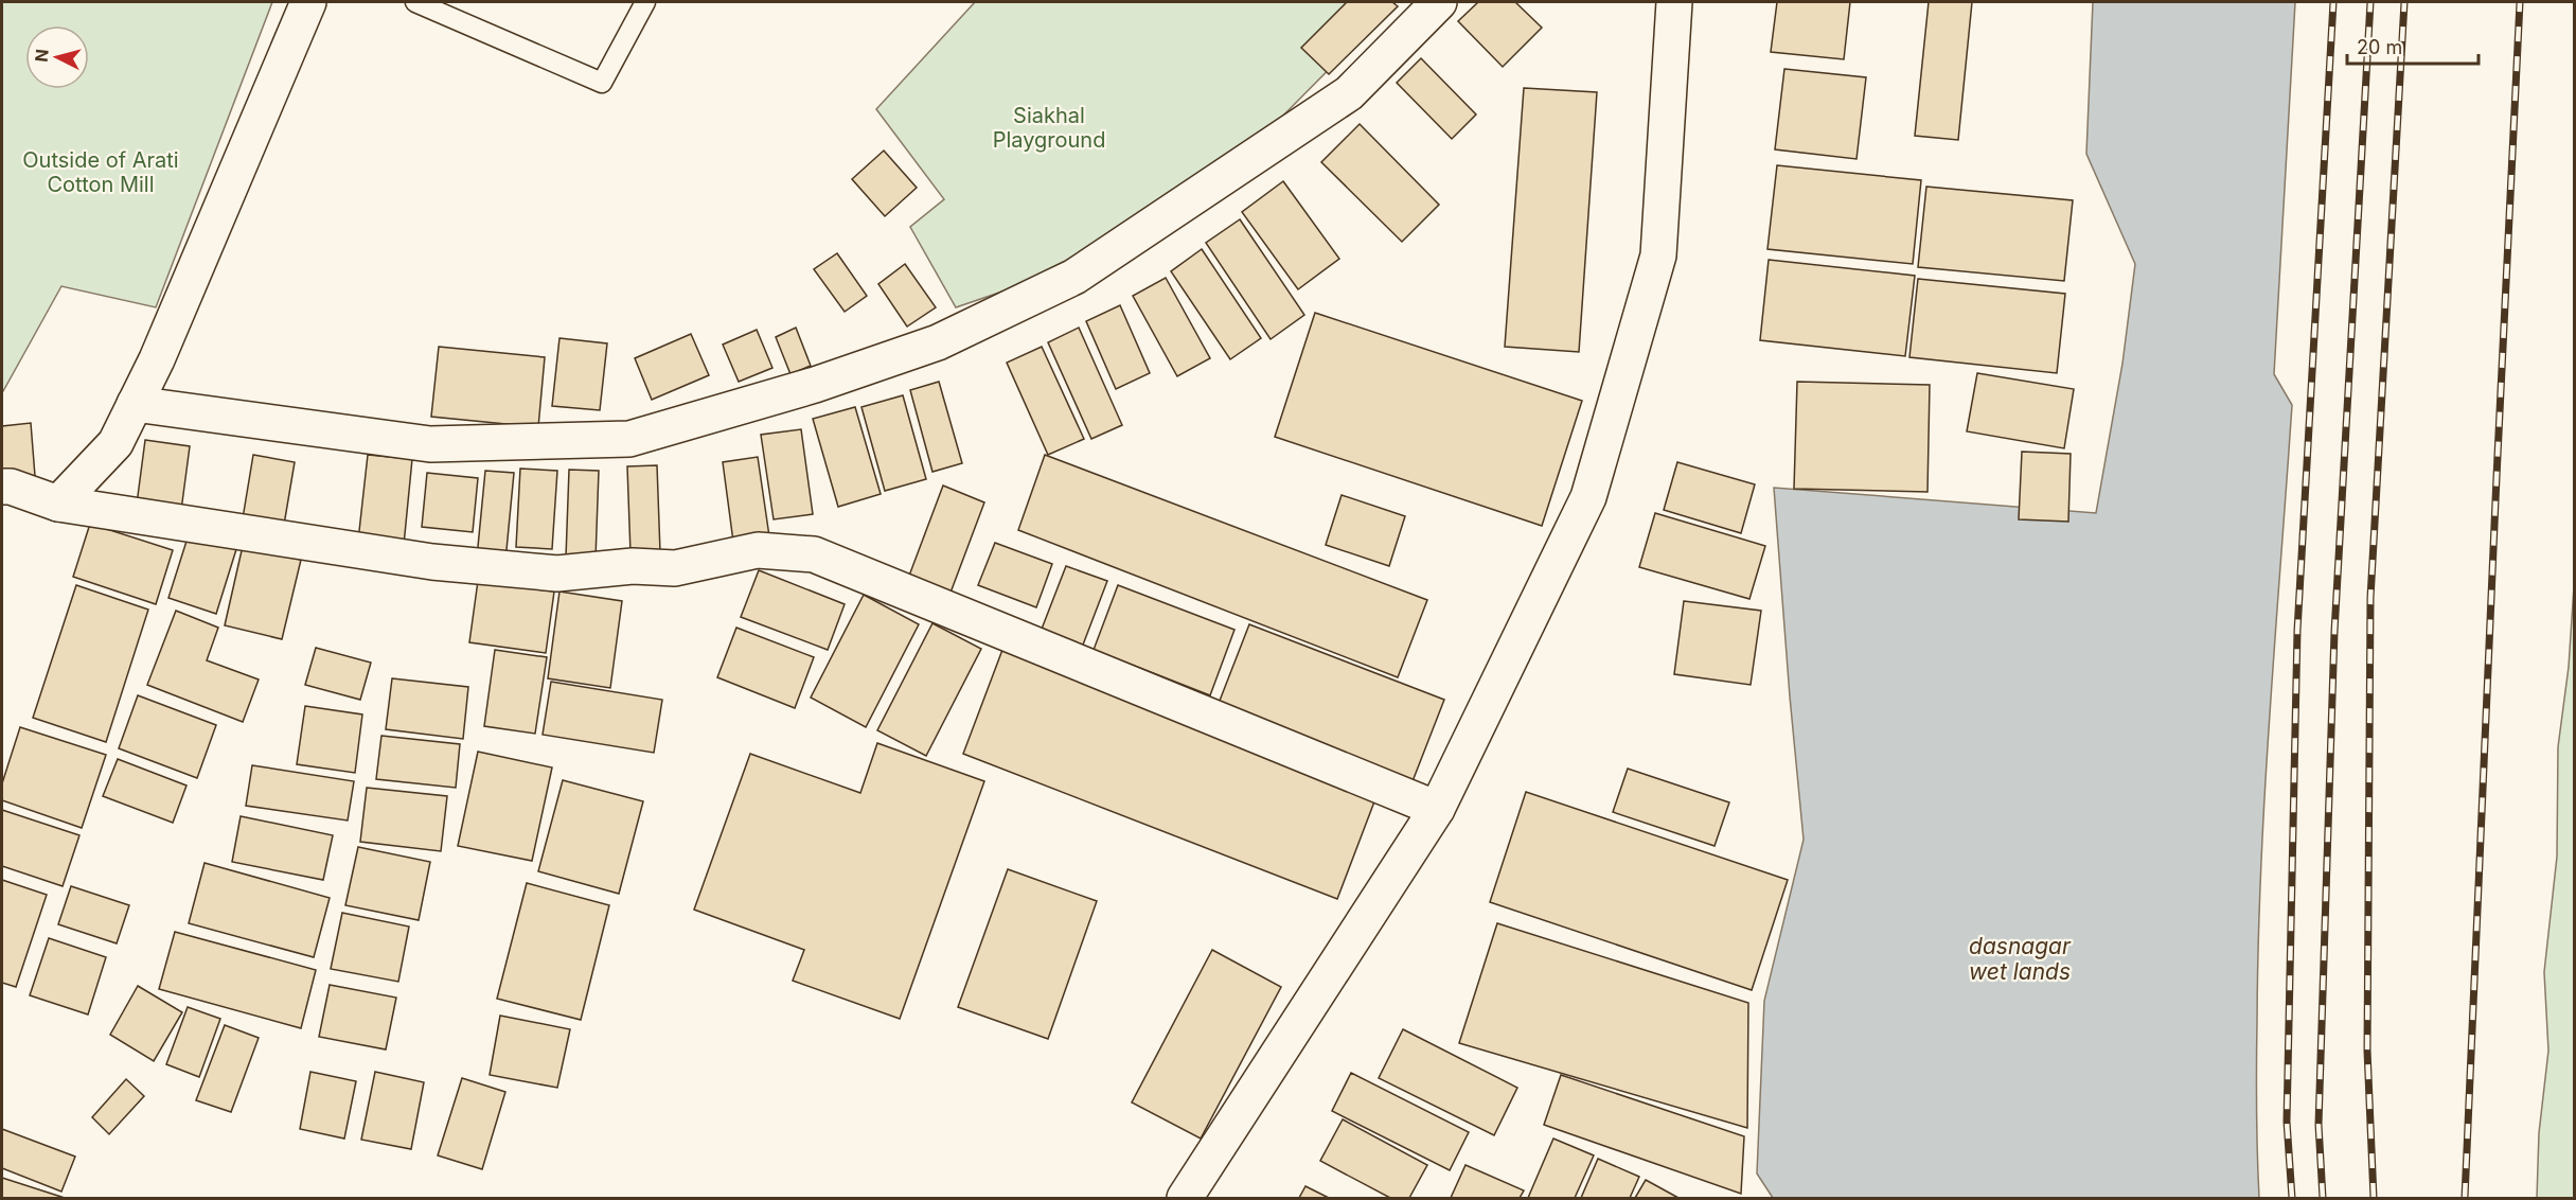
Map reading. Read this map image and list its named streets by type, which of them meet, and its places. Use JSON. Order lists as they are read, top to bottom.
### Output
{
  "water": ["dasnagar wet lands"],
  "parks": ["Siakhal Playground", "Outside of Arati Cotton Mill"],
  "scale_bar": "20 m",
  "north": "left"
}
